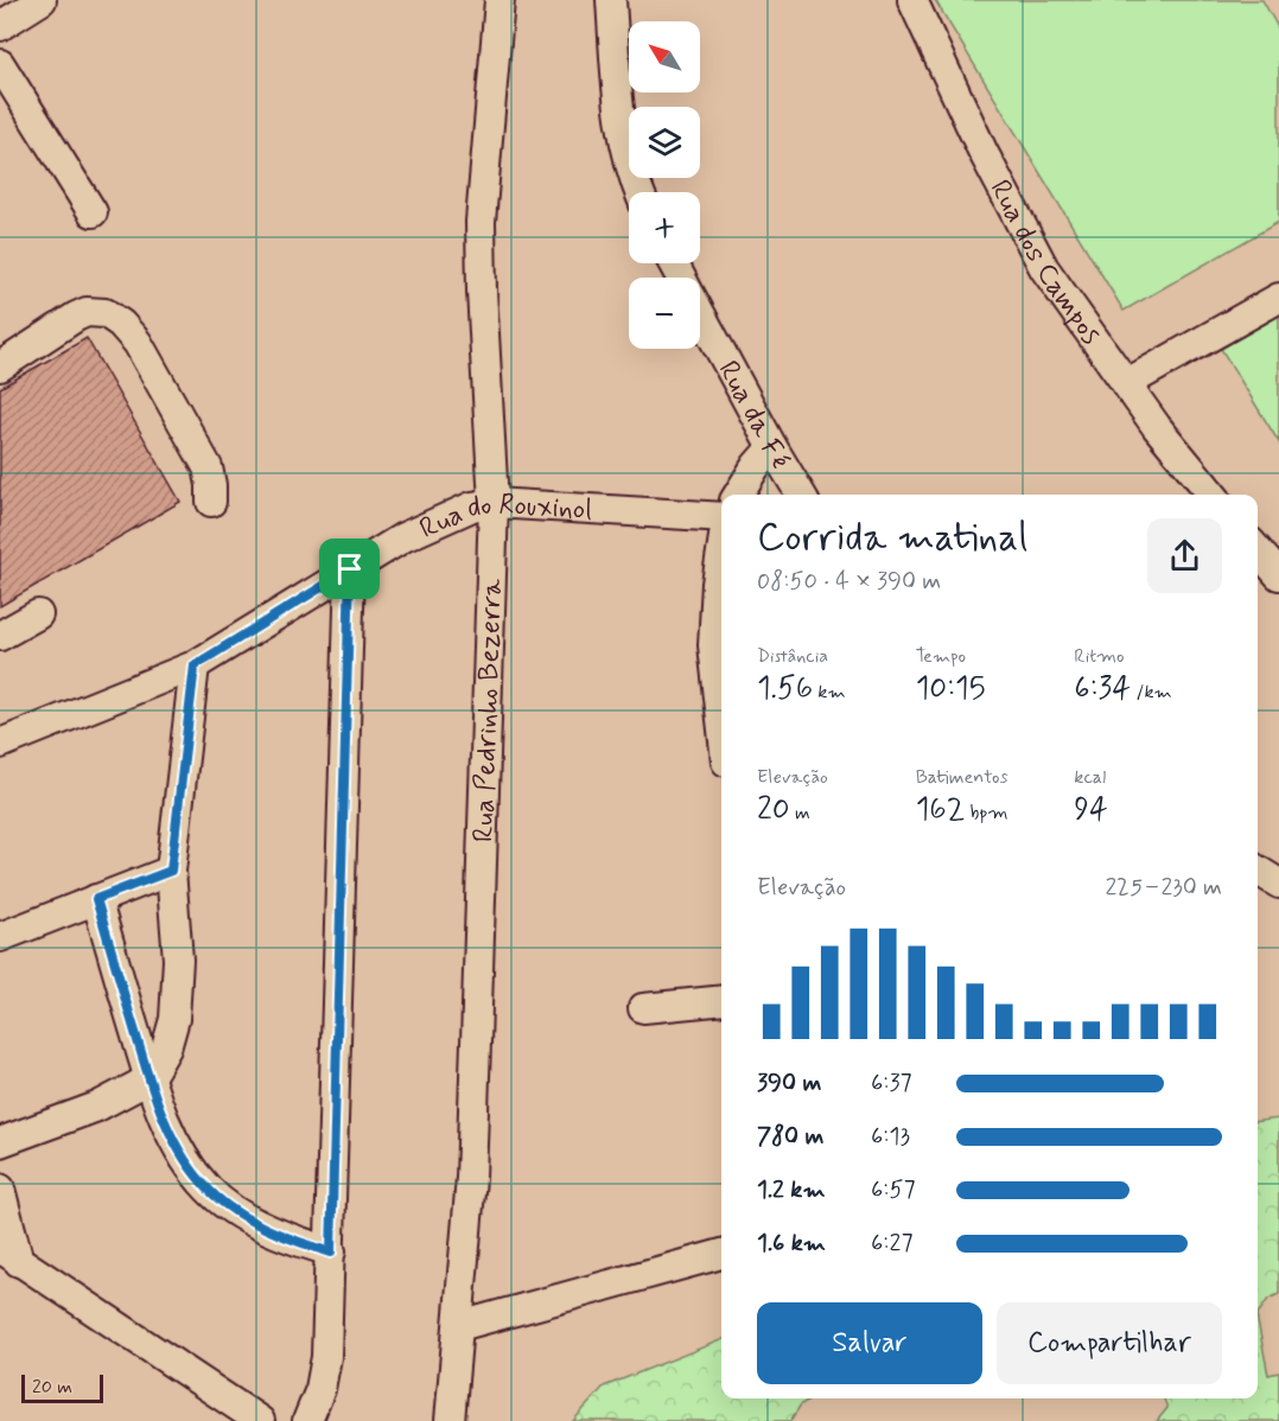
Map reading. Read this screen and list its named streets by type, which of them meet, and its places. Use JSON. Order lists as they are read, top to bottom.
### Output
{
  "streets": {
    "street": [
      "Rua dos Campos",
      "Rua da Fé",
      "Rua do Rouxinol",
      "Rua Pedrinho Bezerra"
    ]
  },
  "crossings": [
    ["Rua do Rouxinol", "Rua Pedrinho Bezerra"]
  ],
  "scale_bar": "20 m",
  "north": "top left",
  "page": {
    "map_buttons": ["+", "−"],
    "heading": ["Corrida matinal", "08:50 · 4 × 390 m"],
    "stats": [
      ["Distância", "1.56 km"],
      ["Tempo", "10:15"],
      ["Ritmo", "6:34 /km"],
      ["Elevação", "20 m"],
      ["Batimentos", "162 bpm"],
      ["kcal", "94"]
    ],
    "chart": ["Elevação", "225–230 m"],
    "list": [
      {
        "name": "390 m",
        "note": "6:37"
      },
      {
        "name": "780 m",
        "note": "6:13"
      },
      {
        "name": "1.2 km",
        "note": "6:57"
      },
      {
        "name": "1.6 km",
        "note": "6:27"
      }
    ],
    "buttons": ["Salvar", "Compartilhar"],
    "scale": "20 m"
  }
}
